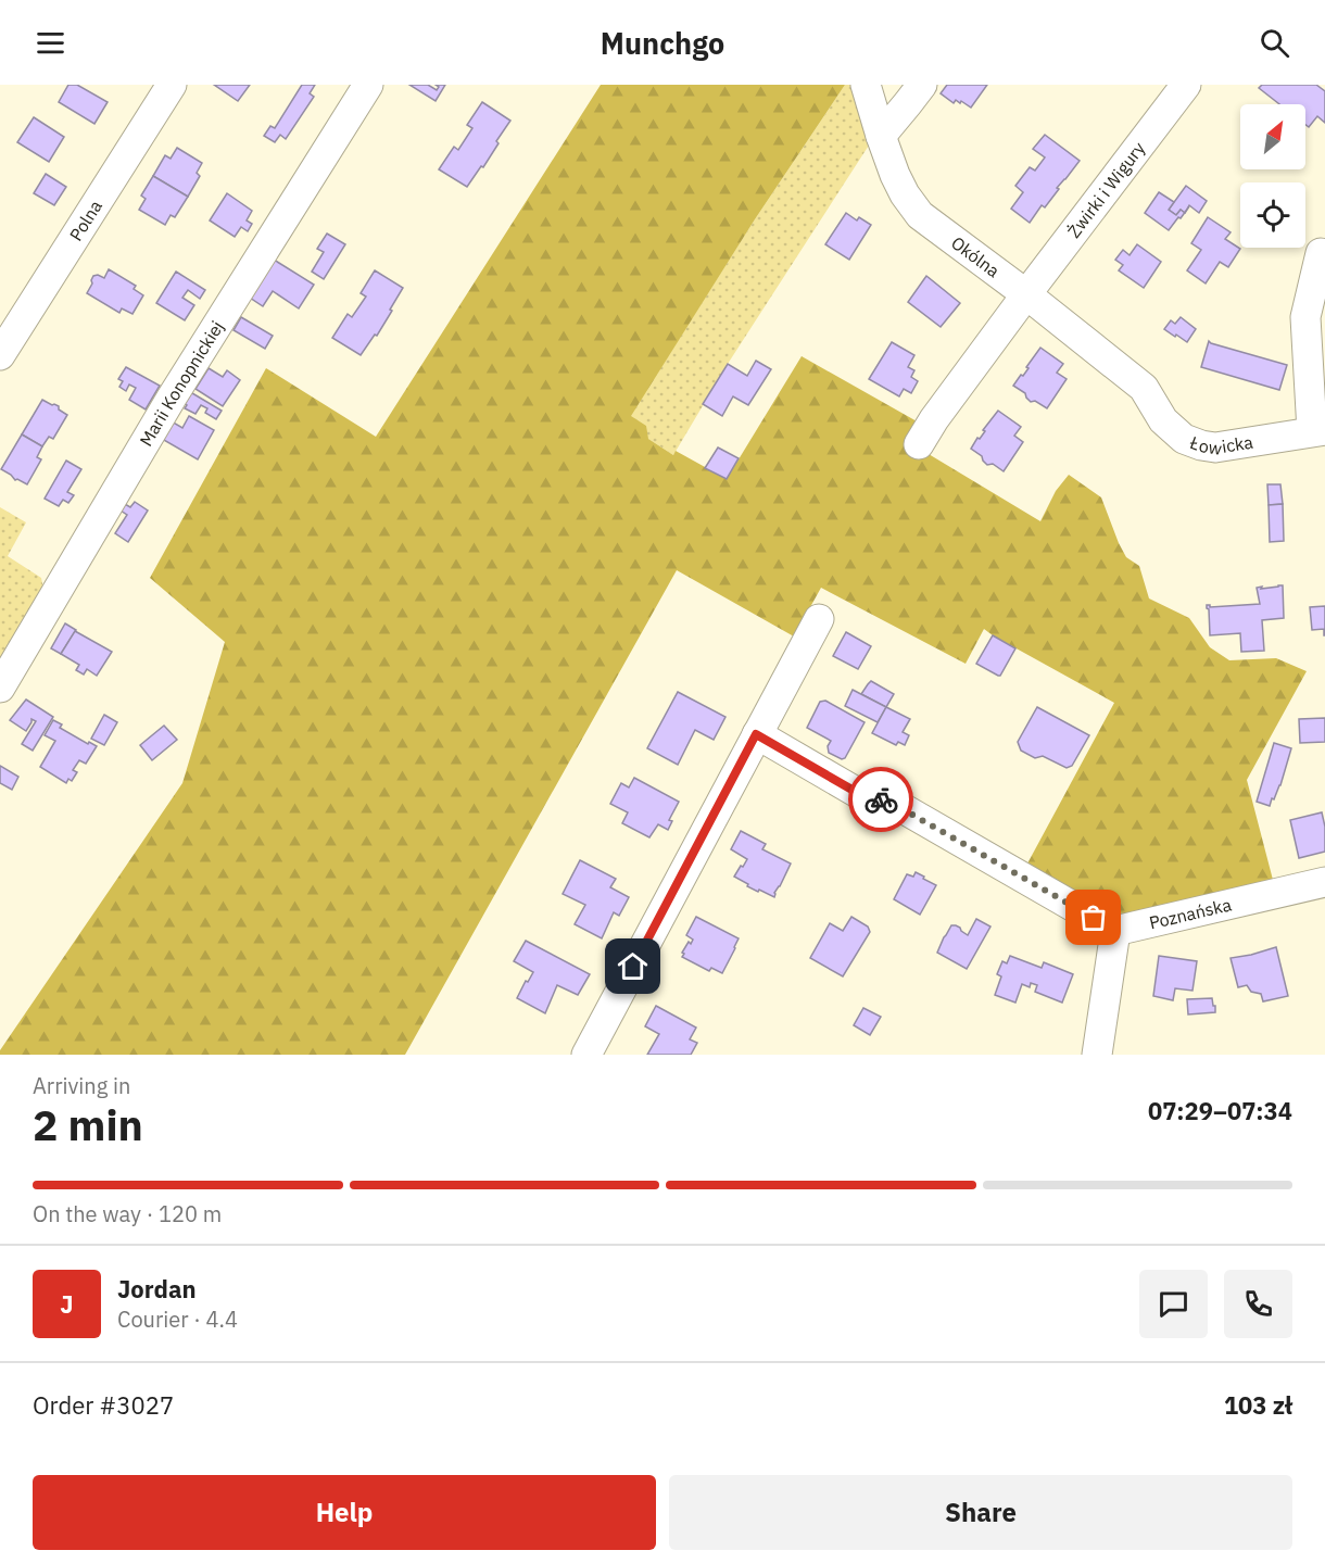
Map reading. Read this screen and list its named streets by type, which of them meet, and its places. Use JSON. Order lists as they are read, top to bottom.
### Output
{
  "streets": {
    "street": [
      "Żwirki i Wigury",
      "Polna",
      "Okólna",
      "Marii Konopnickiej",
      "Łowicka",
      "Poznańska"
    ]
  },
  "crossings": [
    ["Żwirki i Wigury", "Okólna"],
    ["Okólna", "Łowicka"]
  ],
  "north": "top right",
  "page": {
    "header": "Munchgo",
    "heading": ["2 min", "Arriving in", "07:29–07:34"],
    "panel": [
      "Jordan",
      "Courier · 4.4",
      "Order #3027",
      "103 zł"
    ],
    "bar": "On the way · 120 m",
    "round": "J",
    "buttons": ["Help", "Share"]
  }
}
